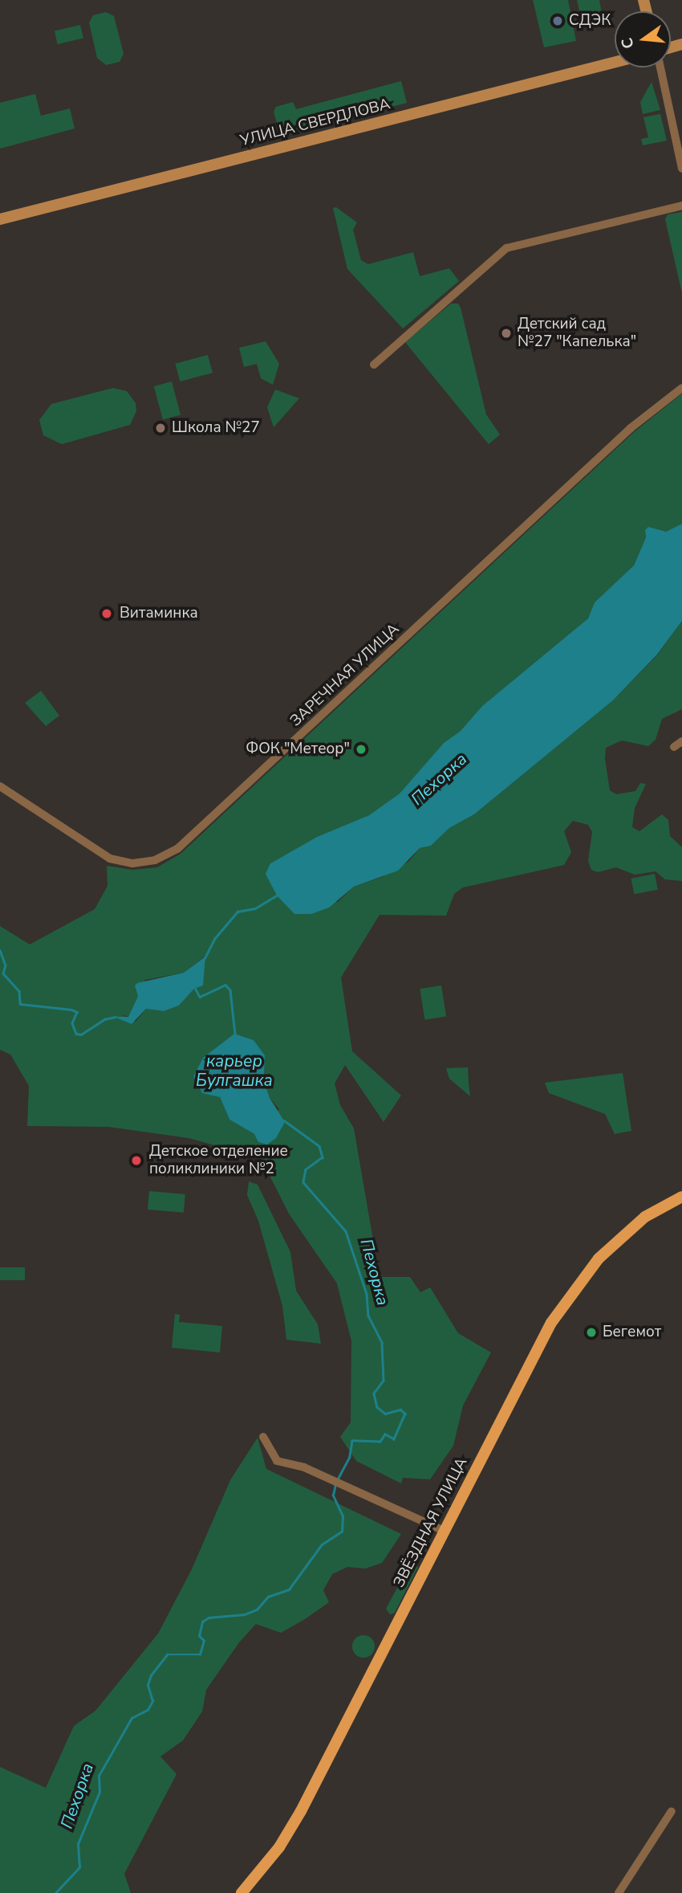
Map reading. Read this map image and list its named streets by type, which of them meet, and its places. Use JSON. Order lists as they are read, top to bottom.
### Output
{
  "streets": {
    "main road": ["УЛИЦА СВЕРДЛОВА", "ЗВЁЗДНАЯ УЛИЦА"],
    "street": ["ЗАРЕЧНАЯ УЛИЦА"]
  },
  "water": ["Пехорка", "карьер Булгашка"],
  "places": [
    "СДЭК",
    "Детский сад №27 \"Капелька\"",
    "Школа №27",
    "Витаминка",
    "ФОК \"Метеор\"",
    "Детское отделение поликлиники №2",
    "Бегемот"
  ],
  "north": "left"
}
